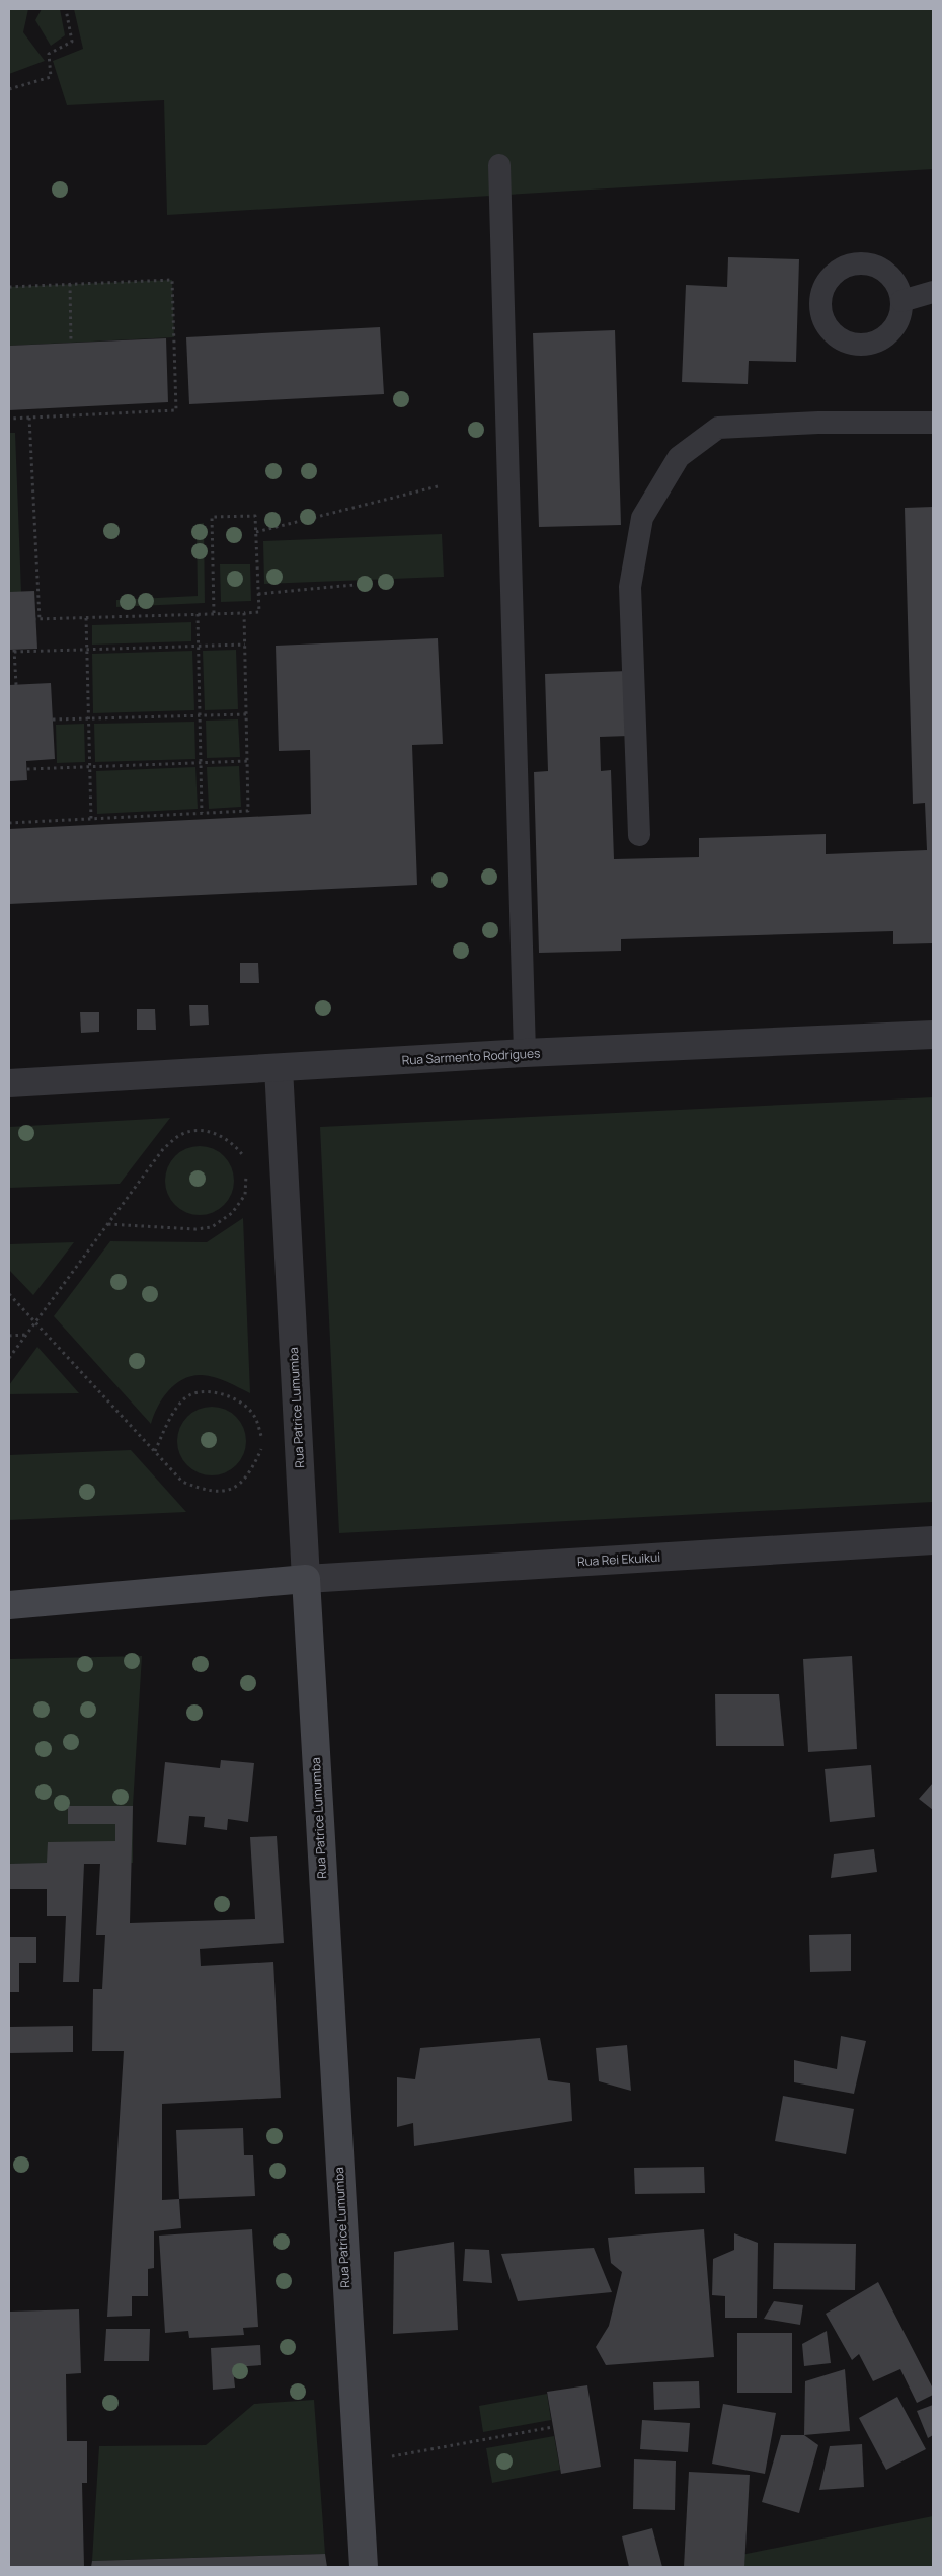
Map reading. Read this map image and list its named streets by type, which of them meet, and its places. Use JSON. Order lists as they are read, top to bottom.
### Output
{
  "streets": {
    "street": ["Rua Sarmento Rodrigues", "Rua Patrice Lumumba", "Rua Rei Ekuikui"]
  },
  "crossings": [
    ["Rua Sarmento Rodrigues", "Rua Patrice Lumumba"],
    ["Rua Patrice Lumumba", "Rua Rei Ekuikui"]
  ]
}
